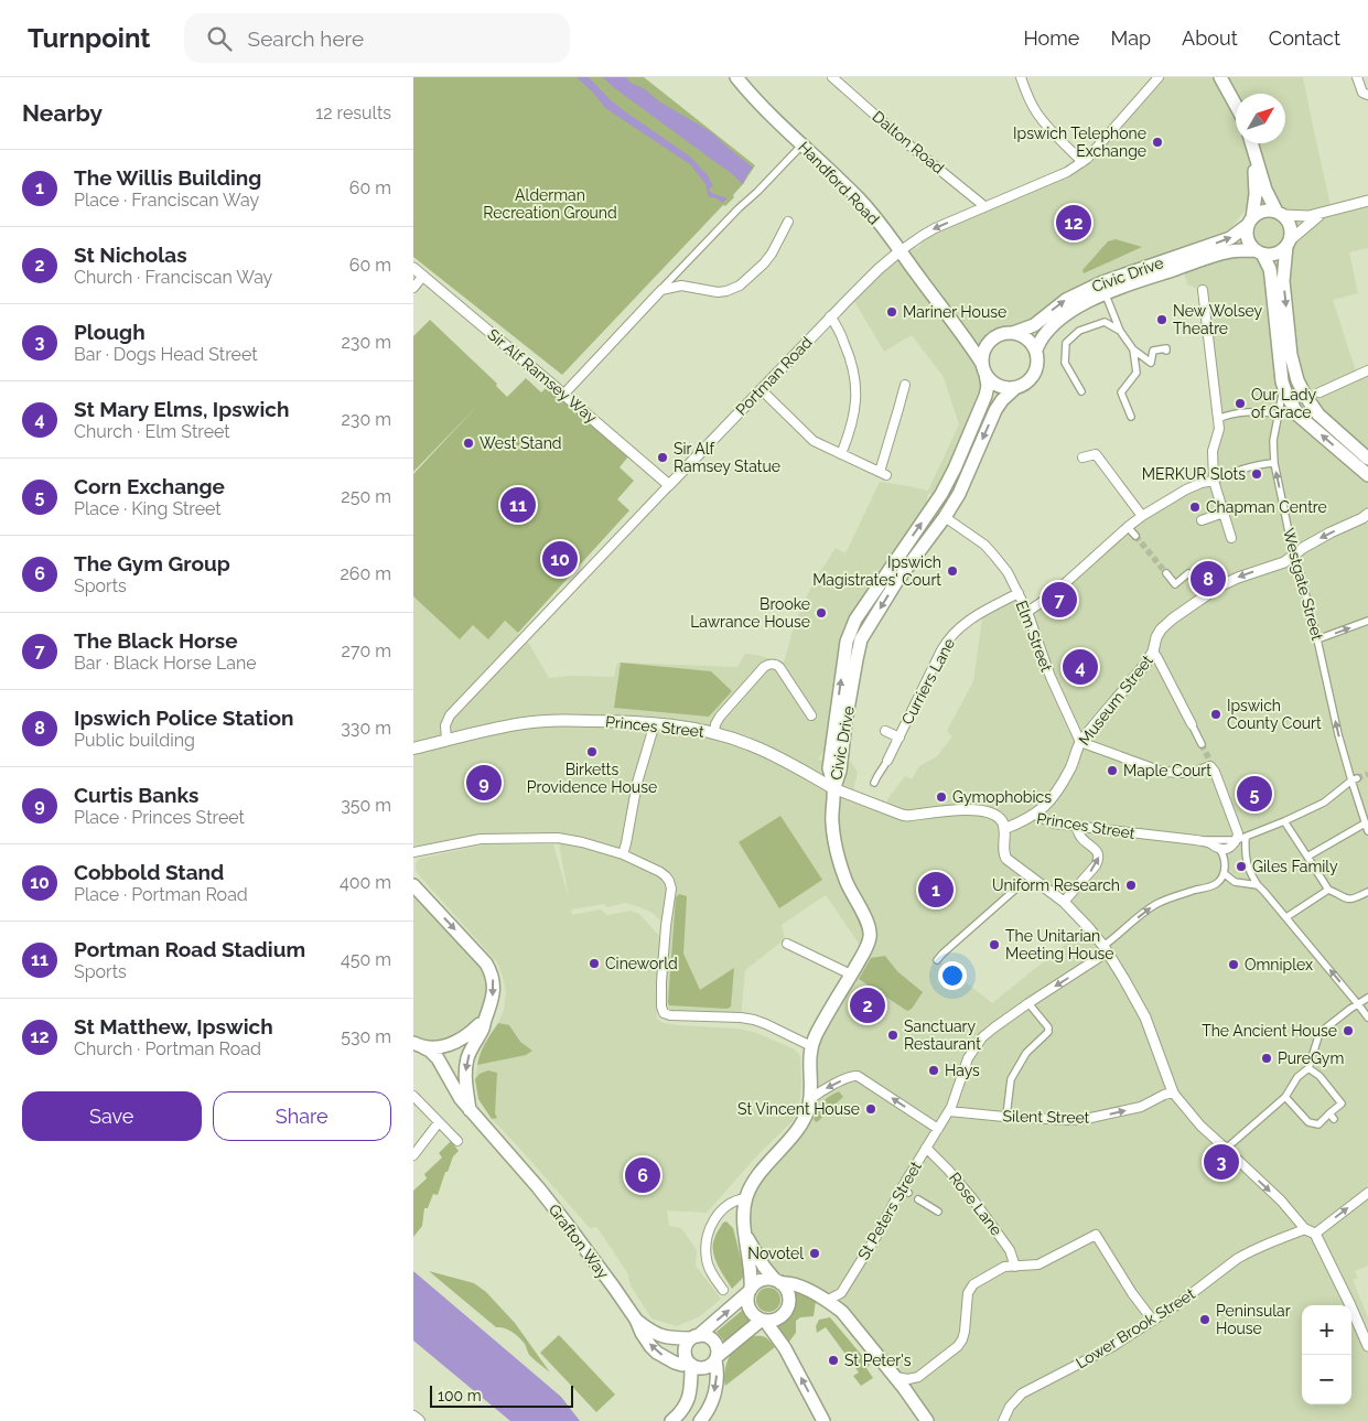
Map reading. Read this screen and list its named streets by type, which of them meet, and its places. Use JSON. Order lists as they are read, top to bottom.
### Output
{
  "streets": {
    "main road": [
      "Handford Road",
      "Civic Drive",
      "Princes Street",
      "Grafton Way"
    ],
    "street": [
      "Dalton Road",
      "Sir Alf Ramsey Way",
      "Portman Road",
      "Westgate Street",
      "Elm Street",
      "Curriers Lane",
      "Museum Street",
      "Silent Street",
      "Rose Lane",
      "St Peters Street",
      "Lower Brook Street"
    ]
  },
  "crossings": [
    ["Dalton Road", "Portman Road"],
    ["Handford Road", "Civic Drive"],
    ["Handford Road", "Portman Road"],
    ["Civic Drive", "Elm Street"],
    ["Civic Drive", "Princes Street"],
    ["Sir Alf Ramsey Way", "Portman Road"],
    ["Portman Road", "Princes Street"],
    ["Westgate Street", "Museum Street"],
    ["Westgate Street", "Princes Street"],
    ["Elm Street", "Curriers Lane"],
    ["Elm Street", "Museum Street"],
    ["Museum Street", "Princes Street"],
    ["Silent Street", "St Peters Street"],
    ["Rose Lane", "St Peters Street"]
  ],
  "one_way": ["Westgate Street", "Museum Street", "Silent Street"],
  "parks": ["Alderman Recreation Ground"],
  "places": [
    "Ipswich Telephone Exchange",
    "Mariner House",
    "New Wolsey Theatre",
    "Our Lady of Grace",
    "West Stand",
    "Sir Alf Ramsey Statue",
    "MERKUR Slots",
    "Chapman Centre",
    "Ipswich Magistrates' Court",
    "Brooke Lawrance House",
    "Ipswich County Court",
    "Birketts Providence House",
    "Maple Court",
    "Gymophobics",
    "Giles Family",
    "Uniform Research",
    "The Unitarian Meeting House",
    "Cineworld",
    "Omniplex",
    "The Ancient House",
    "Sanctuary Restaurant",
    "PureGym",
    "Hays",
    "St Vincent House",
    "Novotel",
    "Peninsular House",
    "St Peter's"
  ],
  "scale_bar": "100 m",
  "north": "top right",
  "page": {
    "header": "Turnpoint",
    "search": "Search here",
    "nav": [
      "Home",
      "Map",
      "About",
      "Contact"
    ],
    "heading": ["Nearby", "12 results"],
    "list": [
      {
        "mark": "1",
        "name": "The Willis Building",
        "note": "Place · Franciscan Way",
        "value": "60 m"
      },
      {
        "mark": "2",
        "name": "St Nicholas",
        "note": "Church · Franciscan Way",
        "value": "60 m"
      },
      {
        "mark": "3",
        "name": "Plough",
        "note": "Bar · Dogs Head Street",
        "value": "230 m"
      },
      {
        "mark": "4",
        "name": "St Mary Elms, Ipswich",
        "note": "Church · Elm Street",
        "value": "230 m"
      },
      {
        "mark": "5",
        "name": "Corn Exchange",
        "note": "Place · King Street",
        "value": "250 m"
      },
      {
        "mark": "6",
        "name": "The Gym Group",
        "note": "Sports",
        "value": "260 m"
      },
      {
        "mark": "7",
        "name": "The Black Horse",
        "note": "Bar · Black Horse Lane",
        "value": "270 m"
      },
      {
        "mark": "8",
        "name": "Ipswich Police Station",
        "note": "Public building",
        "value": "330 m"
      },
      {
        "mark": "9",
        "name": "Curtis Banks",
        "note": "Place · Princes Street",
        "value": "350 m"
      },
      {
        "mark": "10",
        "name": "Cobbold Stand",
        "note": "Place · Portman Road",
        "value": "400 m"
      },
      {
        "mark": "11",
        "name": "Portman Road Stadium",
        "note": "Sports",
        "value": "450 m"
      },
      {
        "mark": "12",
        "name": "St Matthew, Ipswich",
        "note": "Church · Portman Road",
        "value": "530 m"
      }
    ],
    "pins": [
      "12",
      "11",
      "10",
      "8",
      "7",
      "4",
      "9",
      "5",
      "1",
      "2",
      "3",
      "6"
    ],
    "buttons": ["Save", "Share"],
    "map_buttons": ["+", "−"],
    "scale": "100 m"
  }
}
